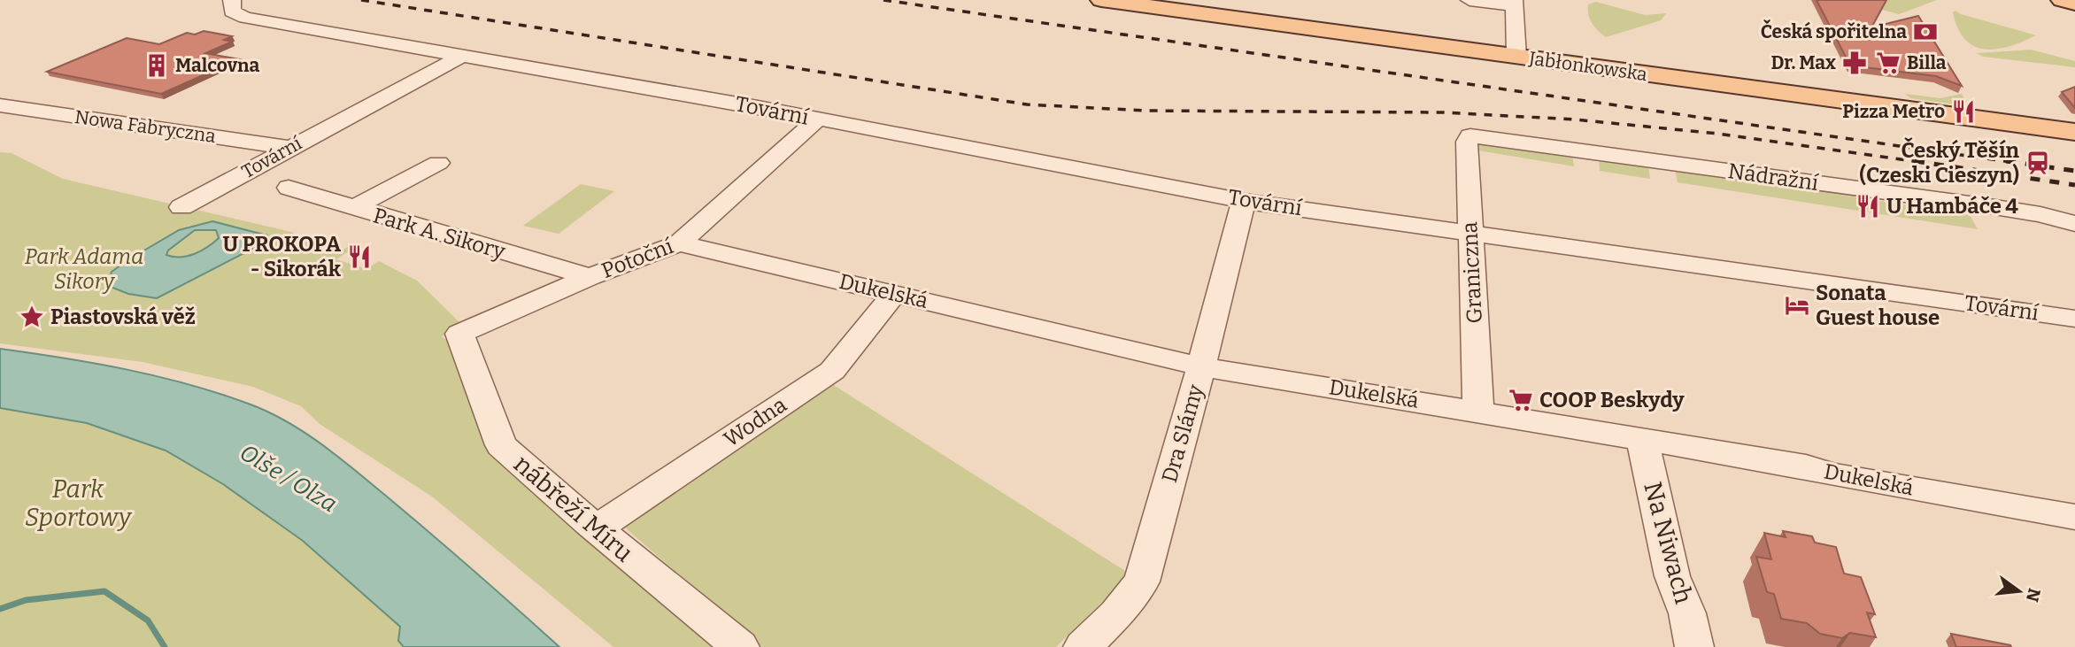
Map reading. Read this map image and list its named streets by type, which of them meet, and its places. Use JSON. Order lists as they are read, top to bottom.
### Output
{
  "streets": {
    "main road": ["Jabłonkowska"],
    "street": [
      "Tovární",
      "Nowa Fabryczna",
      "Nádražní",
      "Park A. Sikory",
      "Potoční",
      "Graniczna",
      "Dukelská",
      "Wodna",
      "Dra Slámy",
      "nábřeží Míru",
      "Na Niwach"
    ]
  },
  "crossings": [
    ["Tovární", "Nowa Fabryczna"],
    ["Tovární", "Potoční"],
    ["Tovární", "Graniczna"],
    ["Tovární", "Dra Slámy"],
    ["Nádražní", "Graniczna"],
    ["Park A. Sikory", "Potoční"],
    ["Potoční", "Dukelská"],
    ["Potoční", "nábřeží Míru"],
    ["Graniczna", "Dukelská"],
    ["Dukelská", "Wodna"],
    ["Dukelská", "Dra Slámy"],
    ["Dukelská", "Na Niwach"],
    ["Wodna", "nábřeží Míru"]
  ],
  "water": ["Olše / Olza"],
  "parks": ["Park Adama Sikory", "Park Sportowy"],
  "places": {
    "bank": ["Česká spořitelna"],
    "pharmacy": ["Dr. Max"],
    "supermarket": ["Billa", "COOP Beskydy"],
    "building": ["Malcovna"],
    "restaurant": ["Pizza Metro", "U Hambáče 4", "U PROKOPA - Sikorák"],
    "station": ["Český Těšín (Czeski Cieszyn)"],
    "hotel": ["Sonata Guest house"],
    "place": ["Piastovská věž"]
  },
  "north": "right"
}
